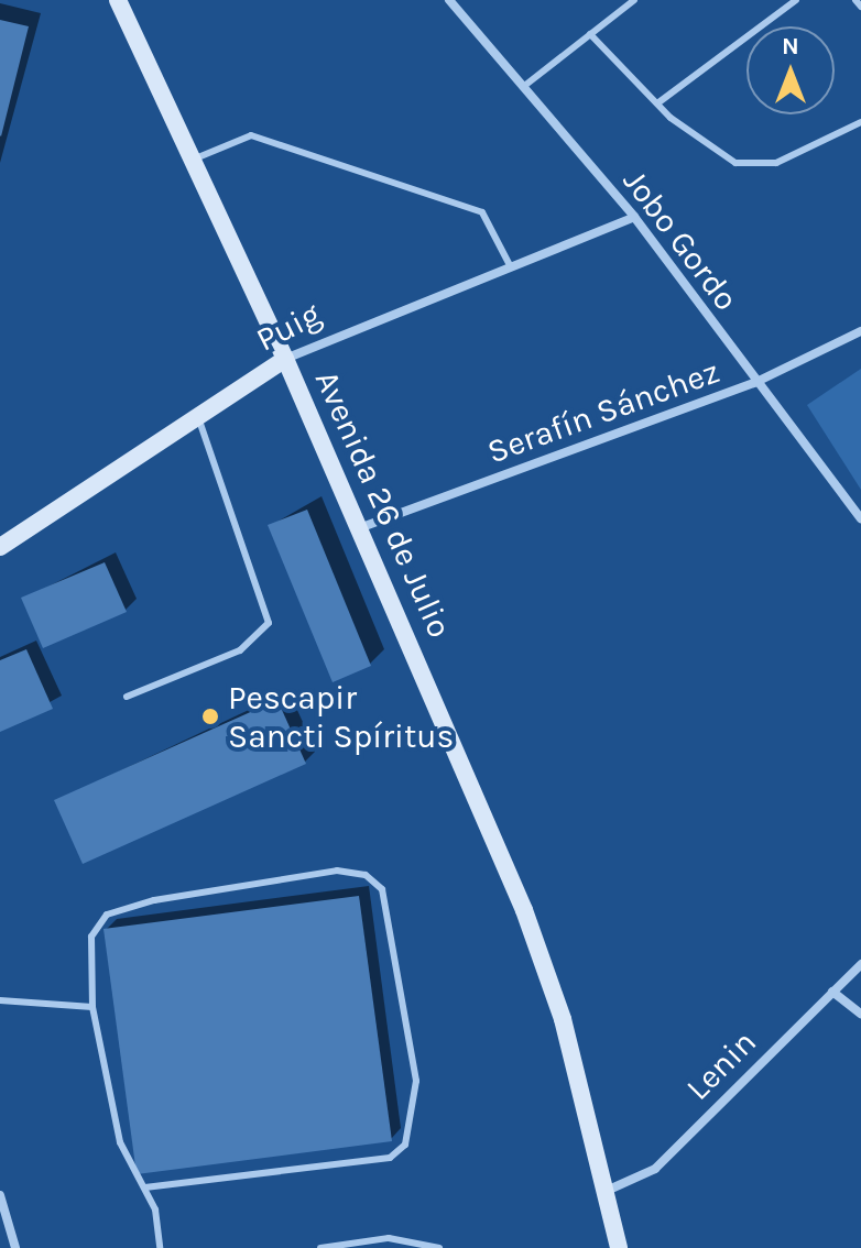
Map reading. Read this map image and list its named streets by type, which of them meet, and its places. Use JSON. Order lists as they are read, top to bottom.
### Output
{
  "streets": {
    "main road": ["Puig", "Avenida 26 de Julio"],
    "street": ["Jobo Gordo", "Serafín Sánchez", "Lenin"]
  },
  "crossings": [
    ["Jobo Gordo", "Puig"],
    ["Jobo Gordo", "Serafín Sánchez"],
    ["Puig", "Avenida 26 de Julio"],
    ["Serafín Sánchez", "Avenida 26 de Julio"],
    ["Avenida 26 de Julio", "Lenin"]
  ],
  "places": ["Pescapir Sancti Spíritus"],
  "north": "top"
}
